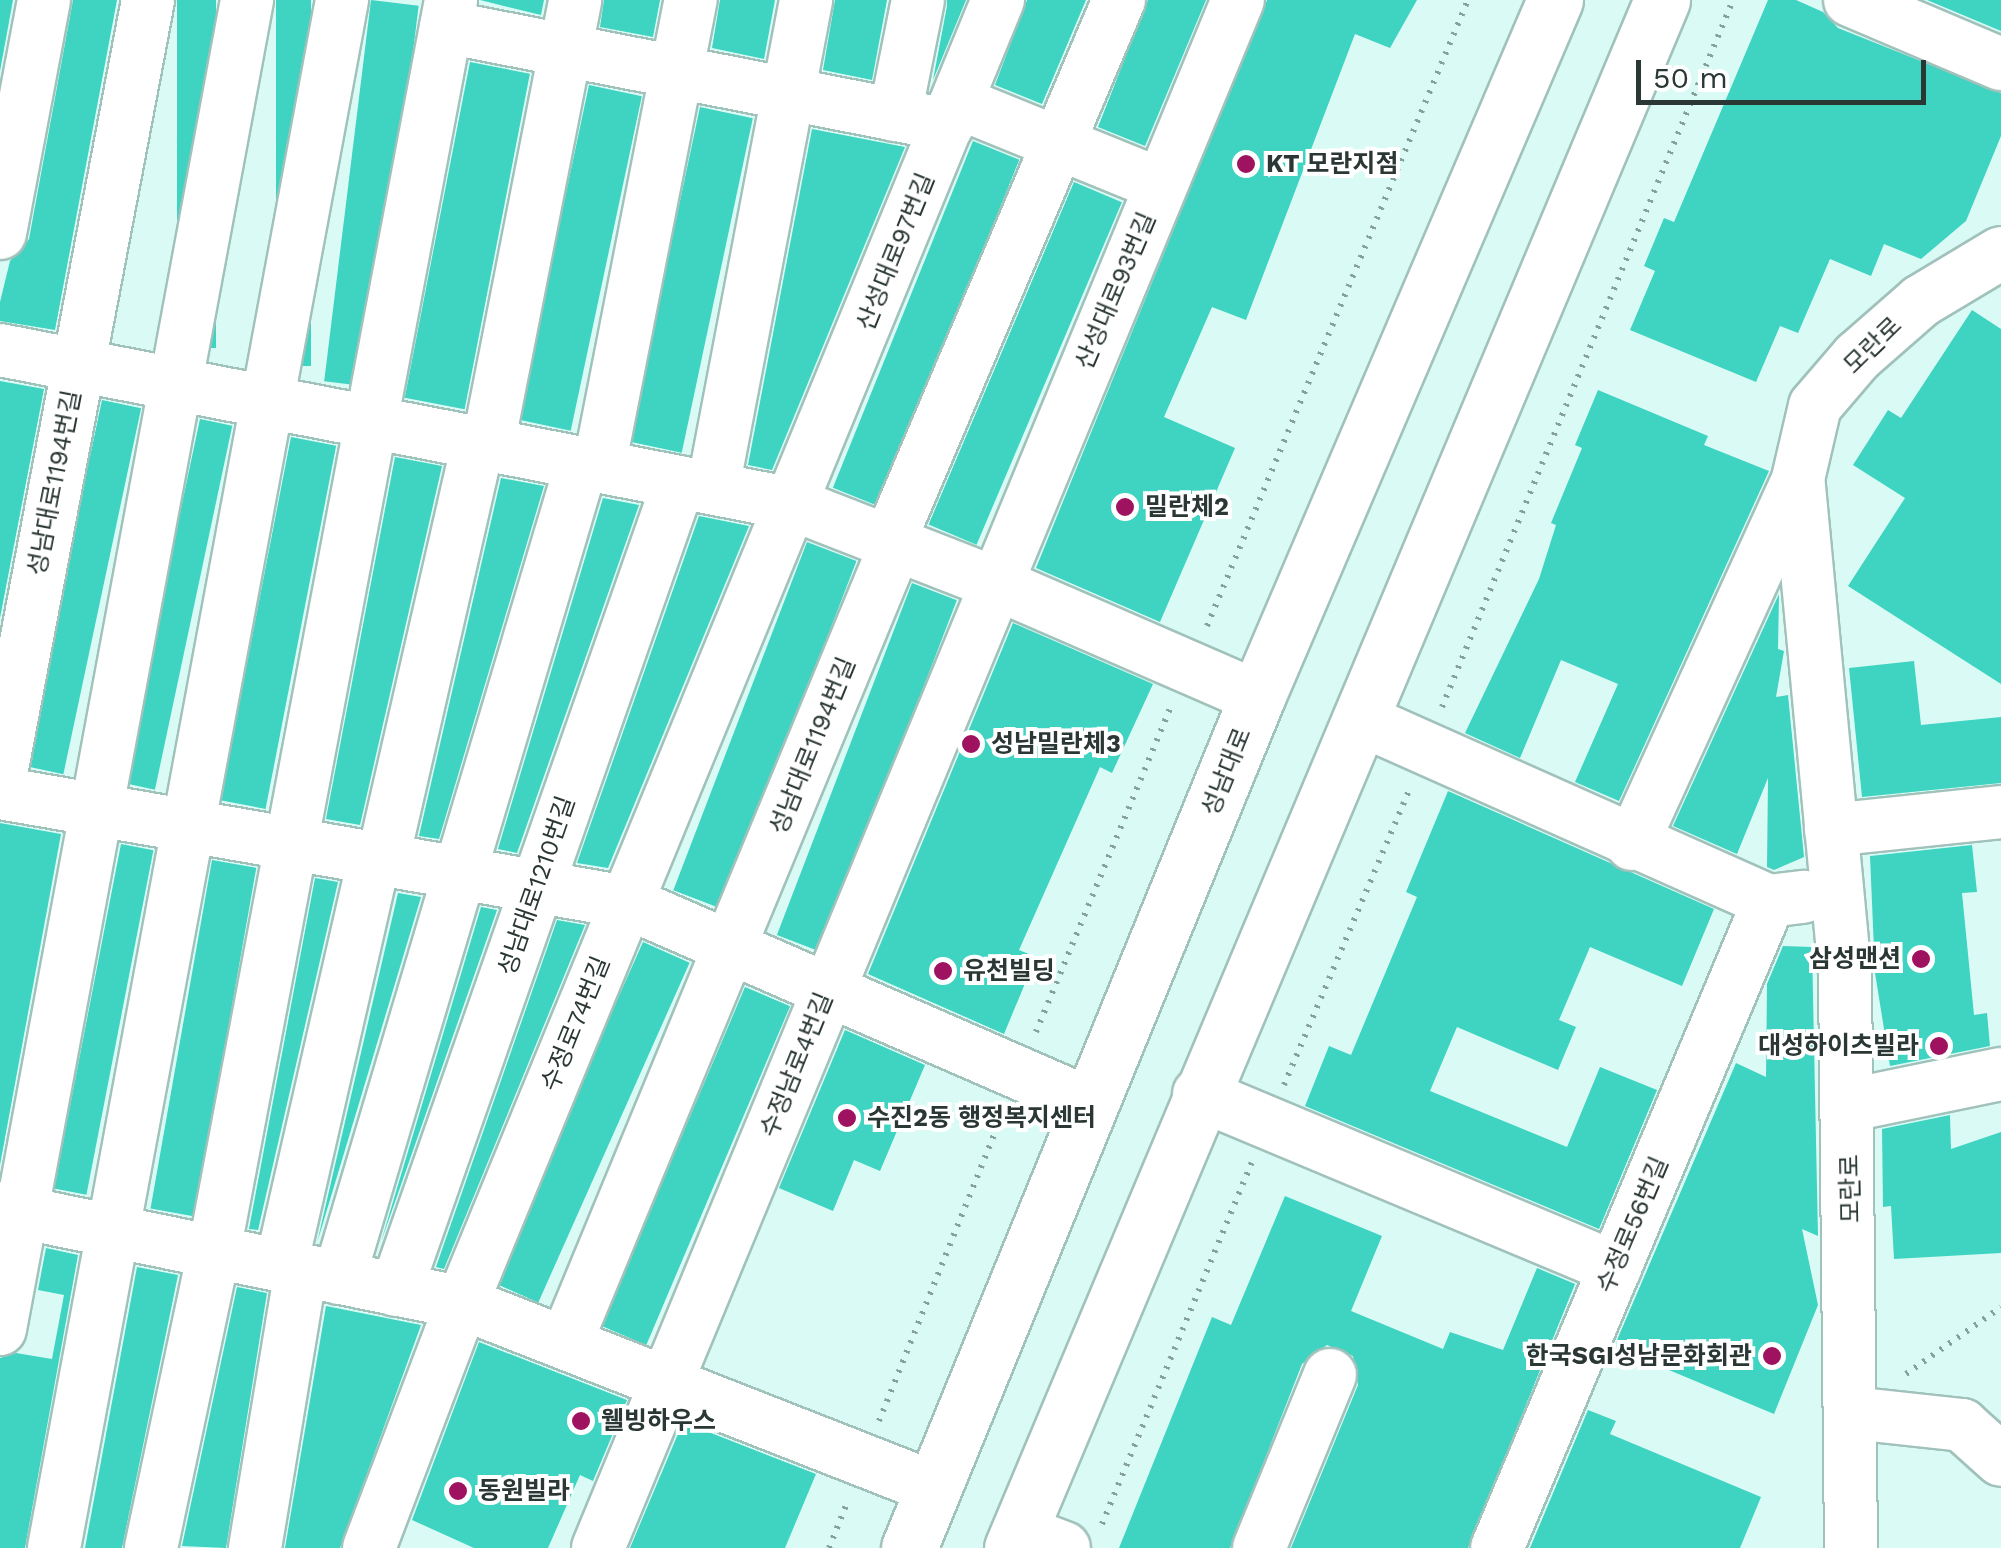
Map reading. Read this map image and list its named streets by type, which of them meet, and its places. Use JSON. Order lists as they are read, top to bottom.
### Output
{
  "streets": {
    "main road": ["성남대로"],
    "street": [
      "산성대로97번길",
      "산성대로93번길",
      "모란로",
      "성남대로1194번길",
      "성남대로1210번길",
      "수정로74번길",
      "수정남로4번길",
      "수정로56번길"
    ]
  },
  "crossings": [
    ["산성대로97번길", "성남대로1194번길"],
    ["산성대로97번길", "수정로74번길"],
    ["산성대로93번길", "성남대로1194번길"],
    ["산성대로93번길", "수정남로4번길"],
    ["성남대로1194번길", "성남대로"],
    ["성남대로1194번길", "성남대로1210번길"],
    ["성남대로1194번길", "수정로74번길"],
    ["성남대로1194번길", "수정남로4번길"]
  ],
  "places": [
    "KT 모란지점",
    "밀란체2",
    "성남밀란체3",
    "삼성맨션",
    "유천빌딩",
    "대성하이츠빌라",
    "수진2동 행정복지센터",
    "한국SGI성남문화회관",
    "웰빙하우스",
    "동원빌라"
  ],
  "scale_bar": "50 m"
}
